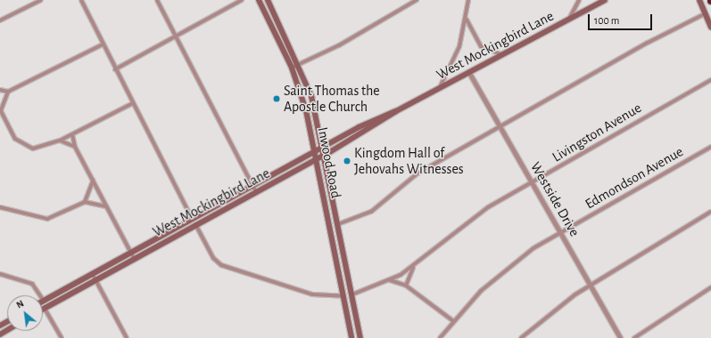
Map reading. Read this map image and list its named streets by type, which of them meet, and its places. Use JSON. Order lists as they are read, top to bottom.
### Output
{
  "streets": {
    "main road": ["West Mockingbird Lane", "Inwood Road"],
    "street": ["Livingston Avenue", "Edmondson Avenue", "Westside Drive"]
  },
  "crossings": [
    ["West Mockingbird Lane", "Inwood Road"],
    ["West Mockingbird Lane", "Westside Drive"],
    ["Livingston Avenue", "Inwood Road"],
    ["Livingston Avenue", "Westside Drive"],
    ["Edmondson Avenue", "Westside Drive"]
  ],
  "places": ["Saint Thomas the Apostle Church", "Kingdom Hall of Jehovahs Witnesses"],
  "scale_bar": "100 m",
  "north": "top left"
}
